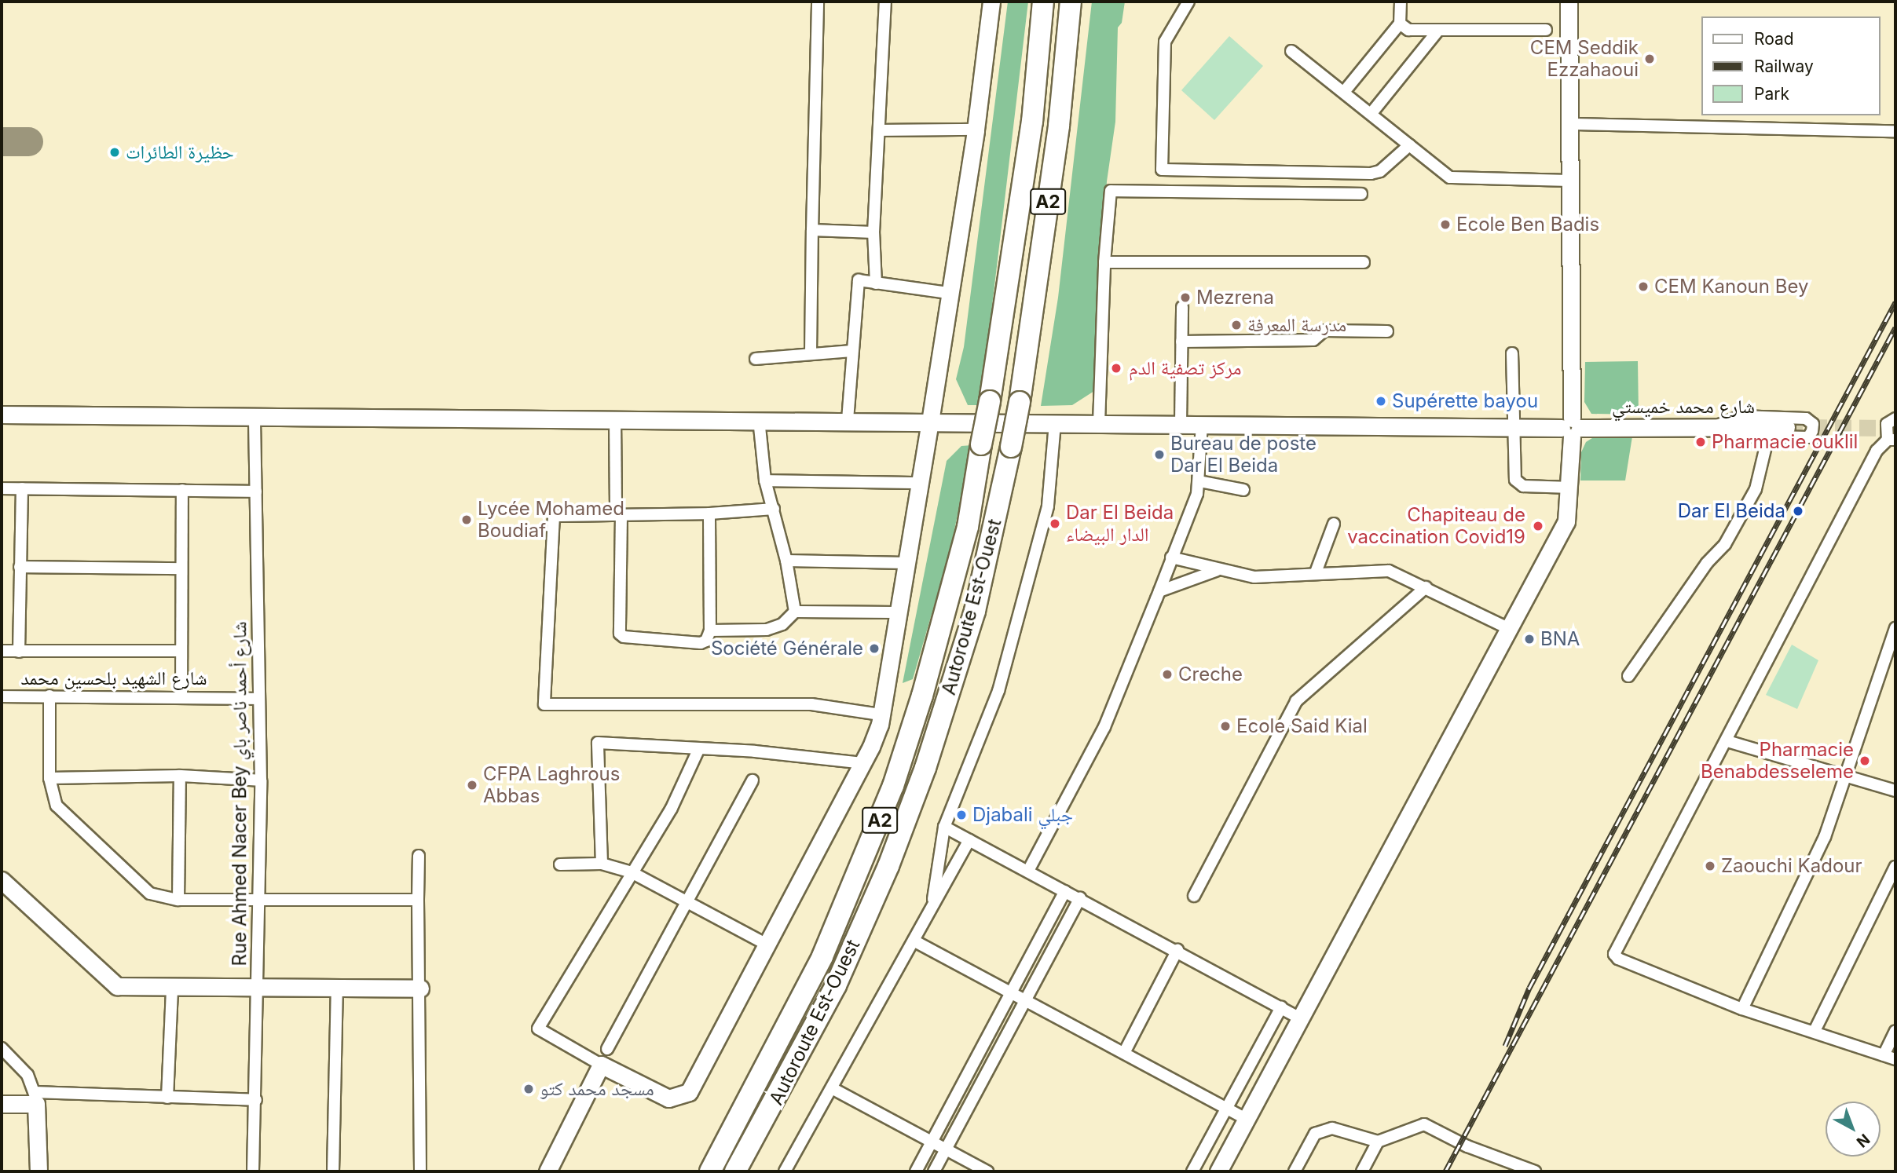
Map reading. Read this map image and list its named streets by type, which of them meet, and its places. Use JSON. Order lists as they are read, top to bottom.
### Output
{
  "streets": {
    "highway": ["A2", "Autoroute Est-Ouest"],
    "street": ["شارع محمد خميستي", "شارع الشهيد بلحسين محمد", "Rue Ahmed Nacer Bey شارع أحمد ناصر باي"]
  },
  "crossings": [
    ["شارع محمد خميستي", "Rue Ahmed Nacer Bey شارع أحمد ناصر باي"],
    ["شارع الشهيد بلحسين محمد", "Rue Ahmed Nacer Bey شارع أحمد ناصر باي"]
  ],
  "places": [
    "CEM Seddik Ezzahaoui",
    "حظيرة الطائرات",
    "Ecole Ben Badis",
    "CEM Kanoun Bey",
    "Mezrena",
    "مدرسة المعرفة",
    "مركز تصفية الدم",
    "Supérette bayou",
    "Pharmacie ouklil",
    "Bureau de poste Dar El Beida",
    "Dar El Beida",
    "Lycée Mohamed Boudiaf",
    "Dar El Beida الدار البيضاء",
    "Chapiteau de vaccination Covid19",
    "BNA",
    "Société Générale",
    "Creche",
    "Ecole Said Kial",
    "Pharmacie Benabdesseleme",
    "CFPA Laghrous Abbas",
    "Djabali جبلي",
    "Zaouchi Kadour",
    "مسجد محمد كتو"
  ],
  "legend": ["Road", "Railway", "Park"],
  "north": "bottom right"
}
